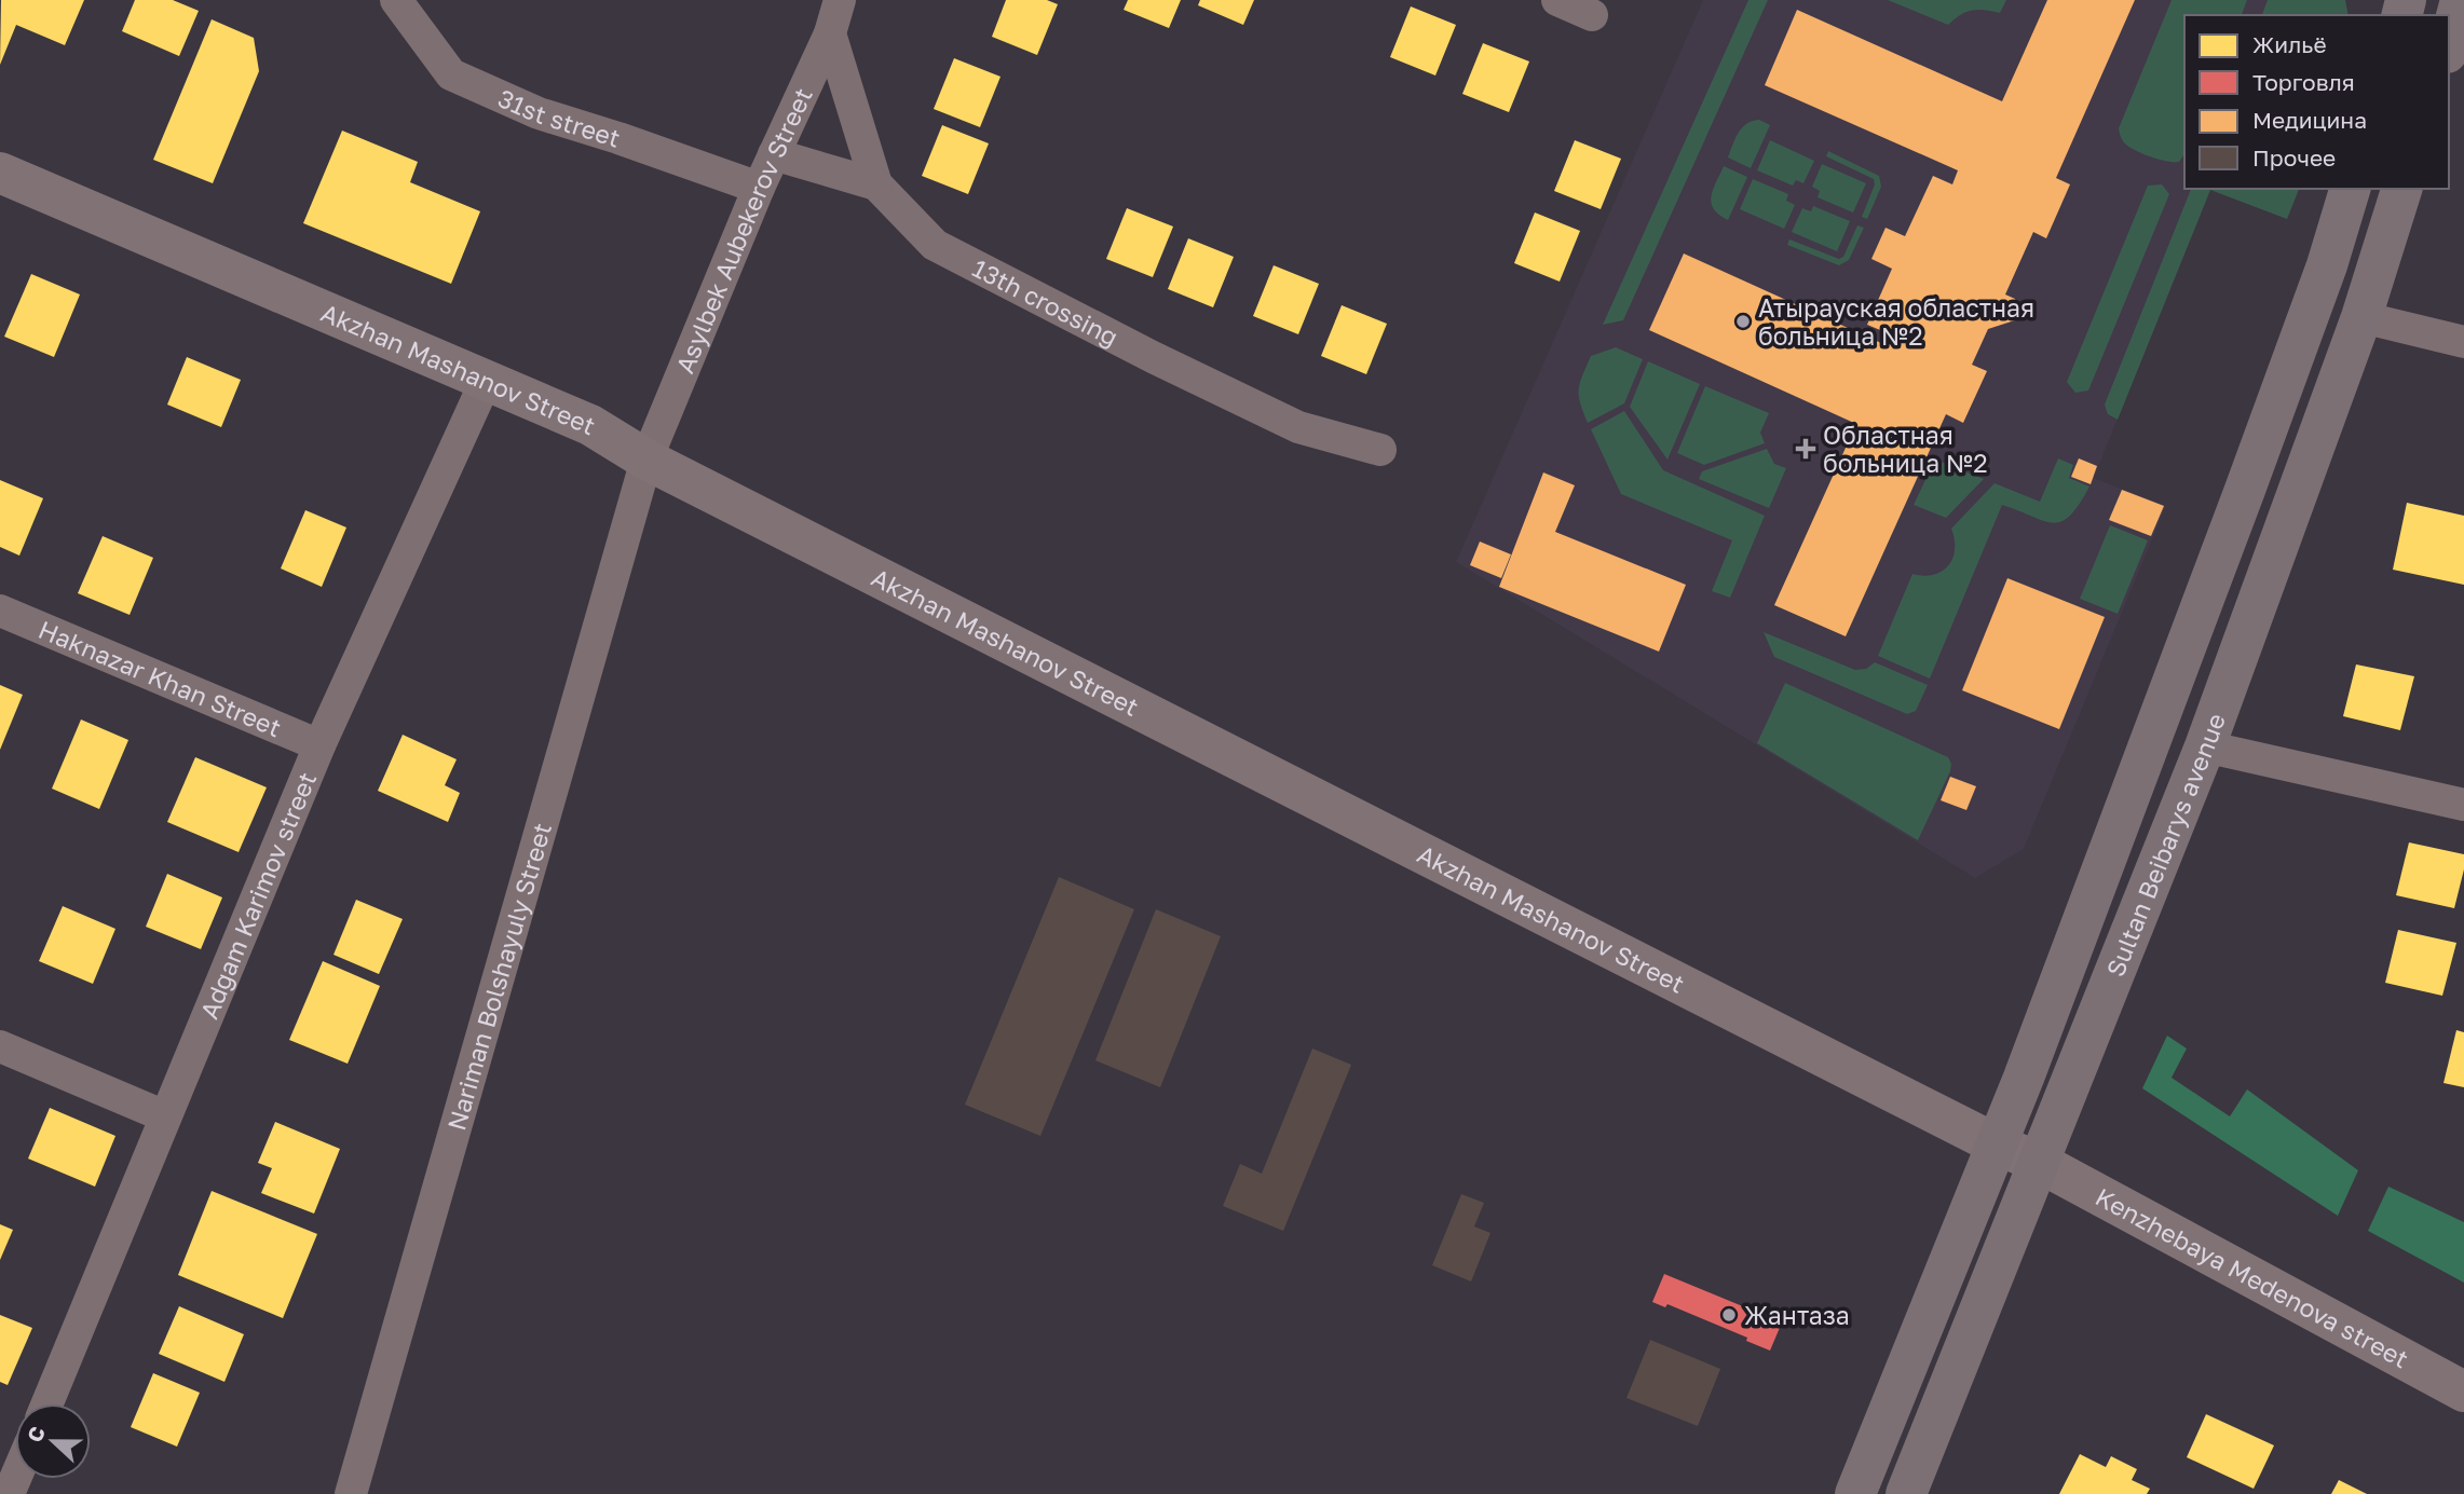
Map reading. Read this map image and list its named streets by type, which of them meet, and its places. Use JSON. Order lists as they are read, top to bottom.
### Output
{
  "streets": {
    "main road": ["Sultan Beibarys avenue"],
    "street": [
      "31st street",
      "Asylbek Aubekerov Street",
      "13th crossing",
      "Akzhan Mashanov Street",
      "Haknazar Khan Street",
      "Adgam Karimov street",
      "Nariman Bolshayuly Street",
      "Kenzhebaya Medenova street"
    ]
  },
  "crossings": [
    ["31st street", "Asylbek Aubekerov Street"],
    ["Asylbek Aubekerov Street", "13th crossing"],
    ["Asylbek Aubekerov Street", "Akzhan Mashanov Street"],
    ["Asylbek Aubekerov Street", "Nariman Bolshayuly Street"],
    ["Akzhan Mashanov Street", "Sultan Beibarys avenue"],
    ["Akzhan Mashanov Street", "Adgam Karimov street"],
    ["Akzhan Mashanov Street", "Nariman Bolshayuly Street"],
    ["Akzhan Mashanov Street", "Kenzhebaya Medenova street"],
    ["Haknazar Khan Street", "Adgam Karimov street"],
    ["Sultan Beibarys avenue", "Kenzhebaya Medenova street"]
  ],
  "places": {
    "other": ["Атырауская областная больница №2", "Жантаза"],
    "health": ["Областная больница №2"]
  },
  "legend": [
    "Жильё",
    "Торговля",
    "Медицина",
    "Прочее"
  ],
  "north": "left"
}
